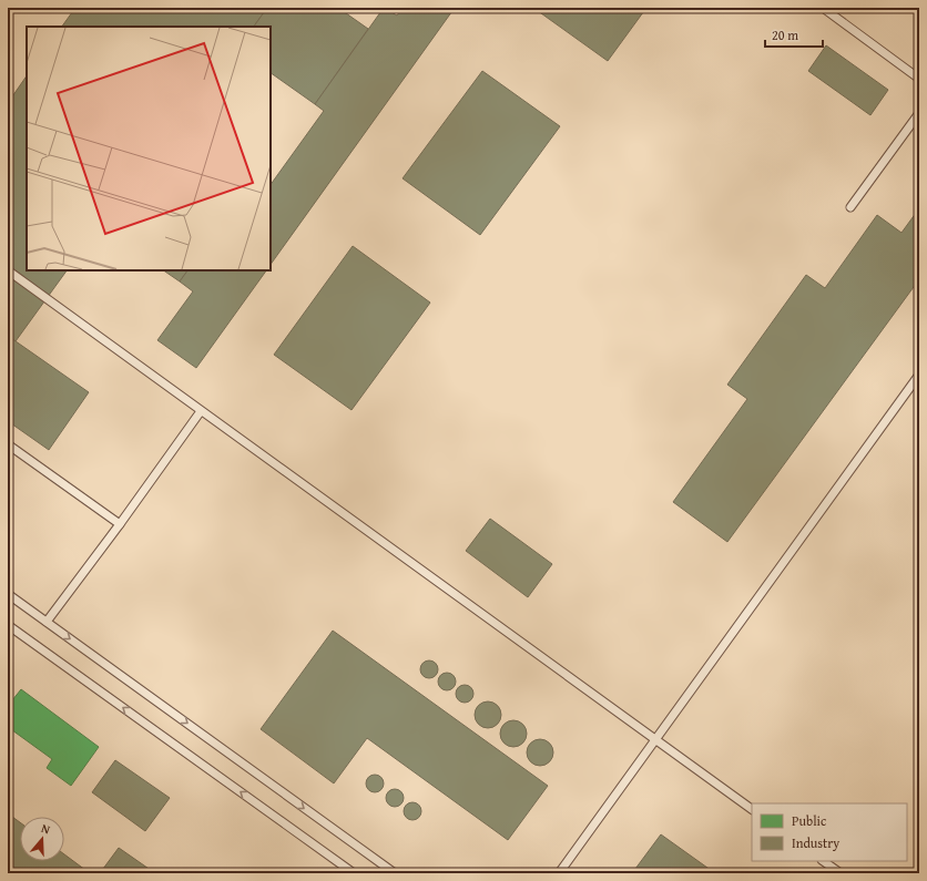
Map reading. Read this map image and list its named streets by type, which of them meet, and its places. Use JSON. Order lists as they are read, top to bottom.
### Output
{
  "legend": ["Public", "Industry"],
  "scale_bar": "20 m",
  "north": "top"
}
